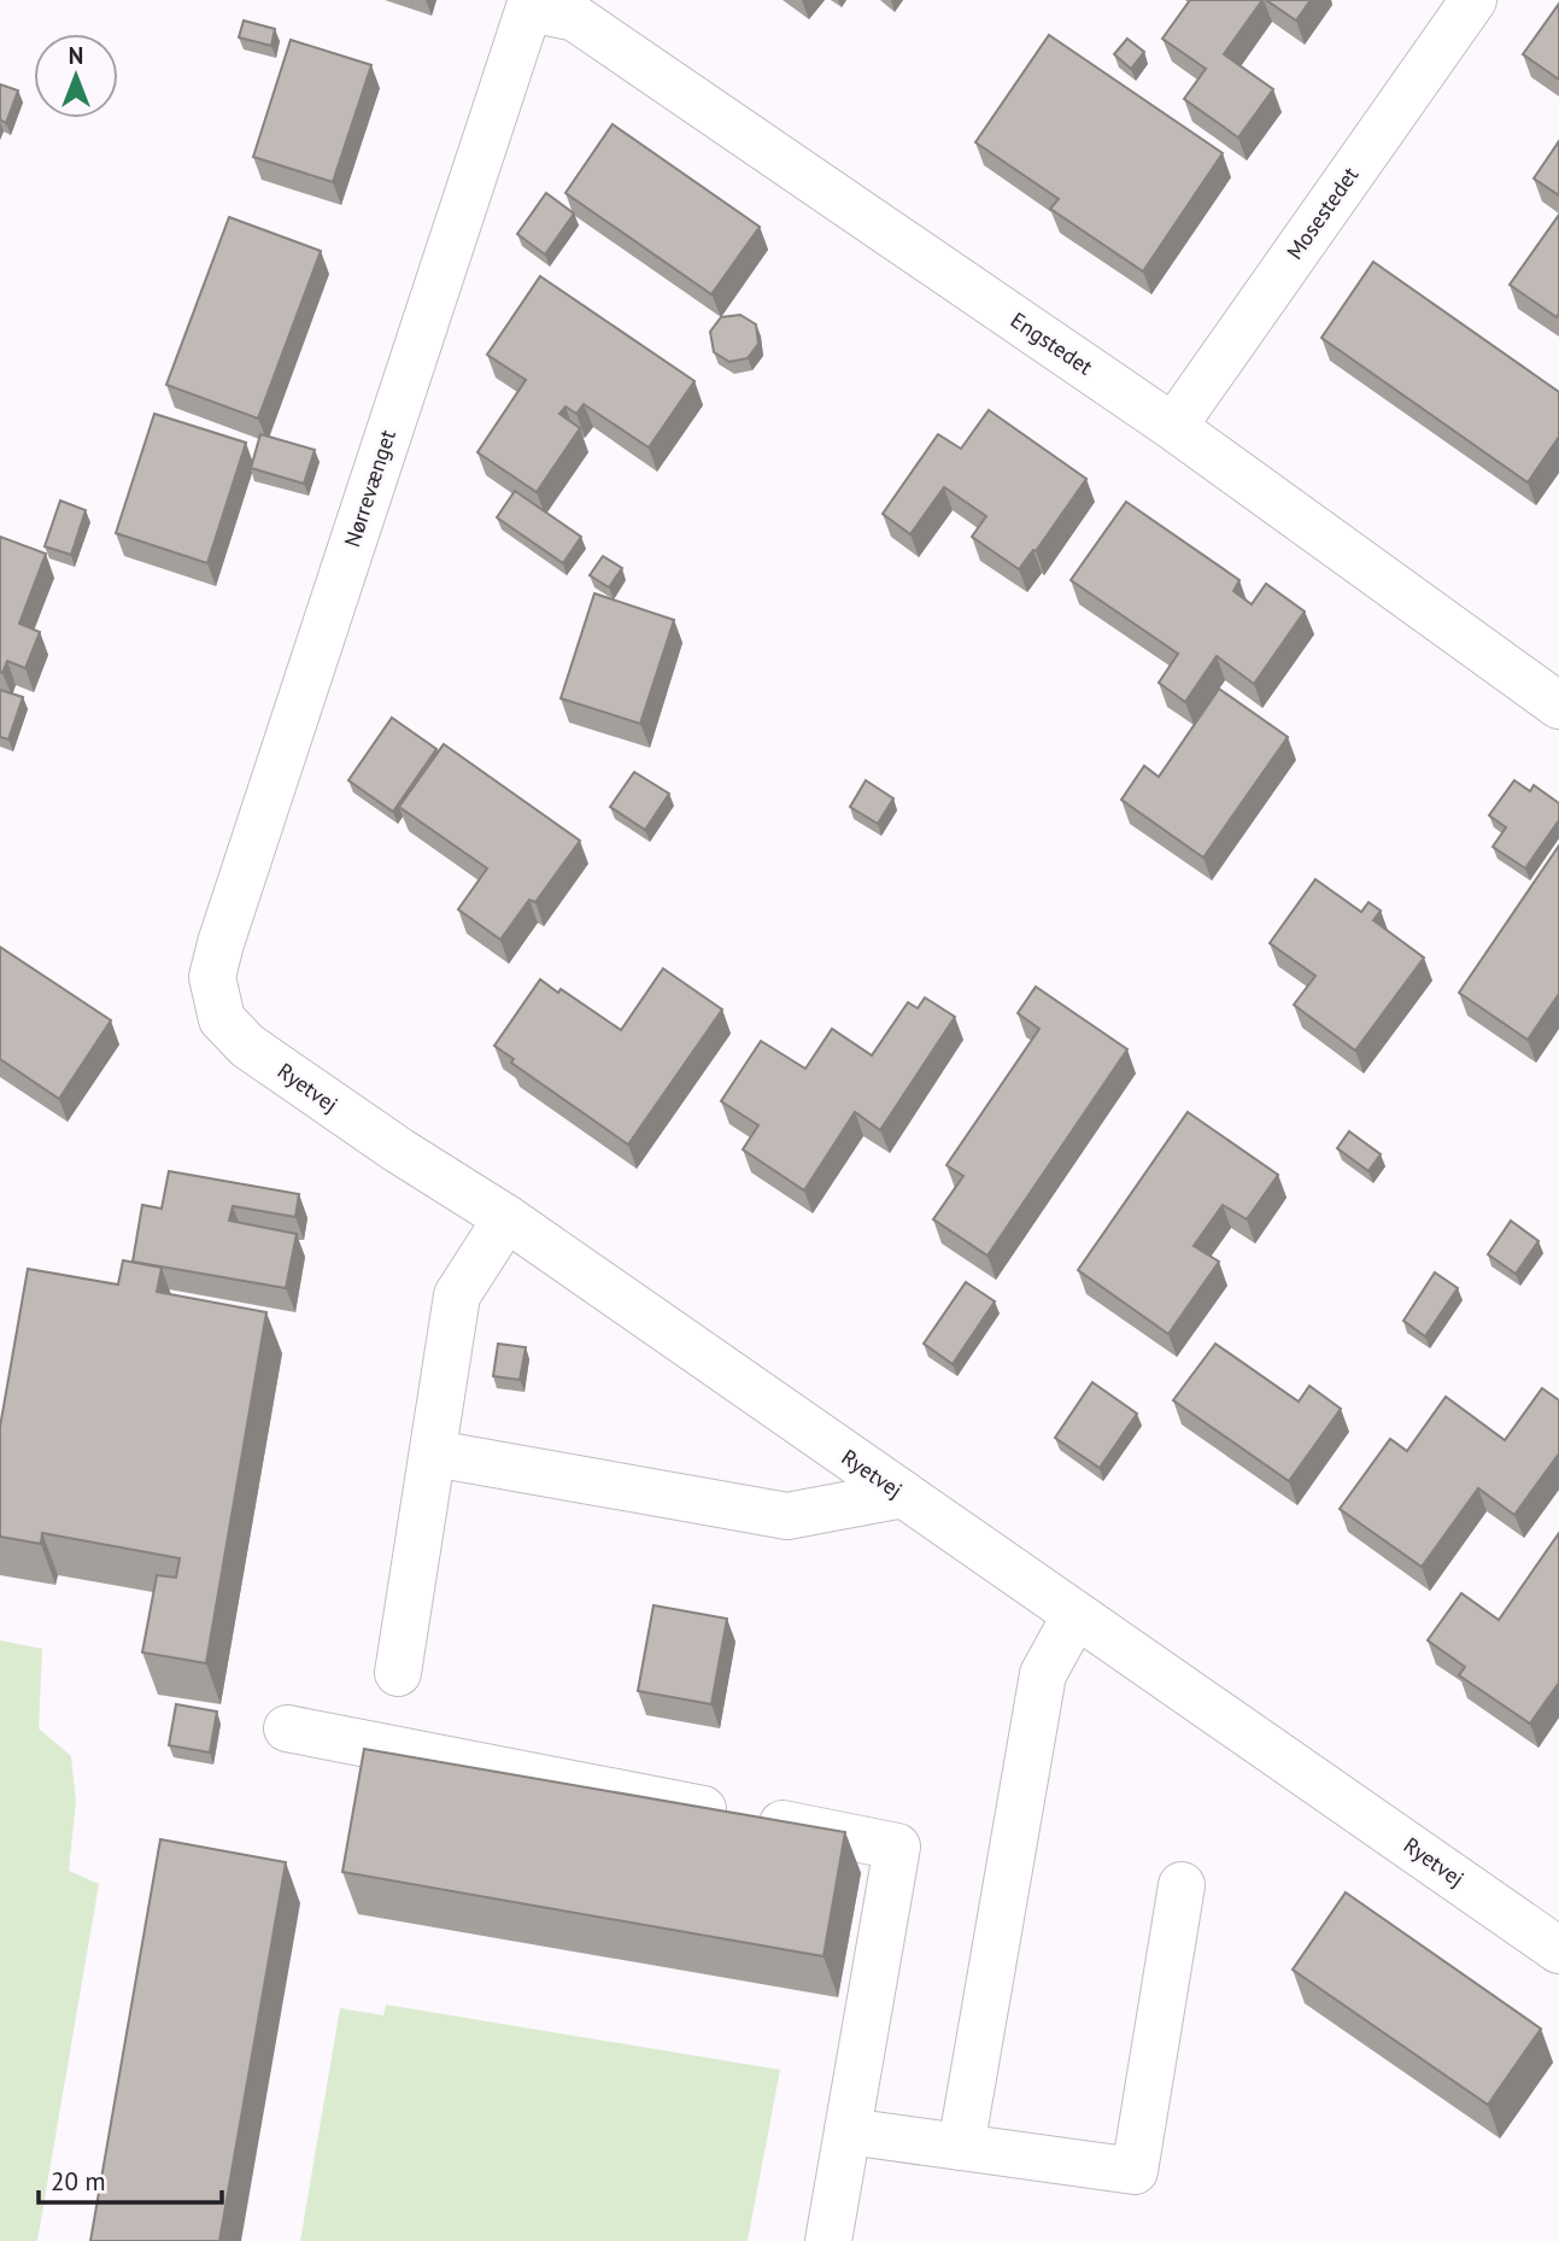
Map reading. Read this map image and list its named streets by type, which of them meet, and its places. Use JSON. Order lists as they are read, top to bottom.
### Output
{
  "streets": {
    "street": [
      "Mosestedet",
      "Engstedet",
      "Nørrevænget",
      "Ryetvej"
    ]
  },
  "crossings": [
    ["Mosestedet", "Engstedet"],
    ["Engstedet", "Nørrevænget"],
    ["Nørrevænget", "Ryetvej"]
  ],
  "scale_bar": "20 m",
  "north": "top"
}
